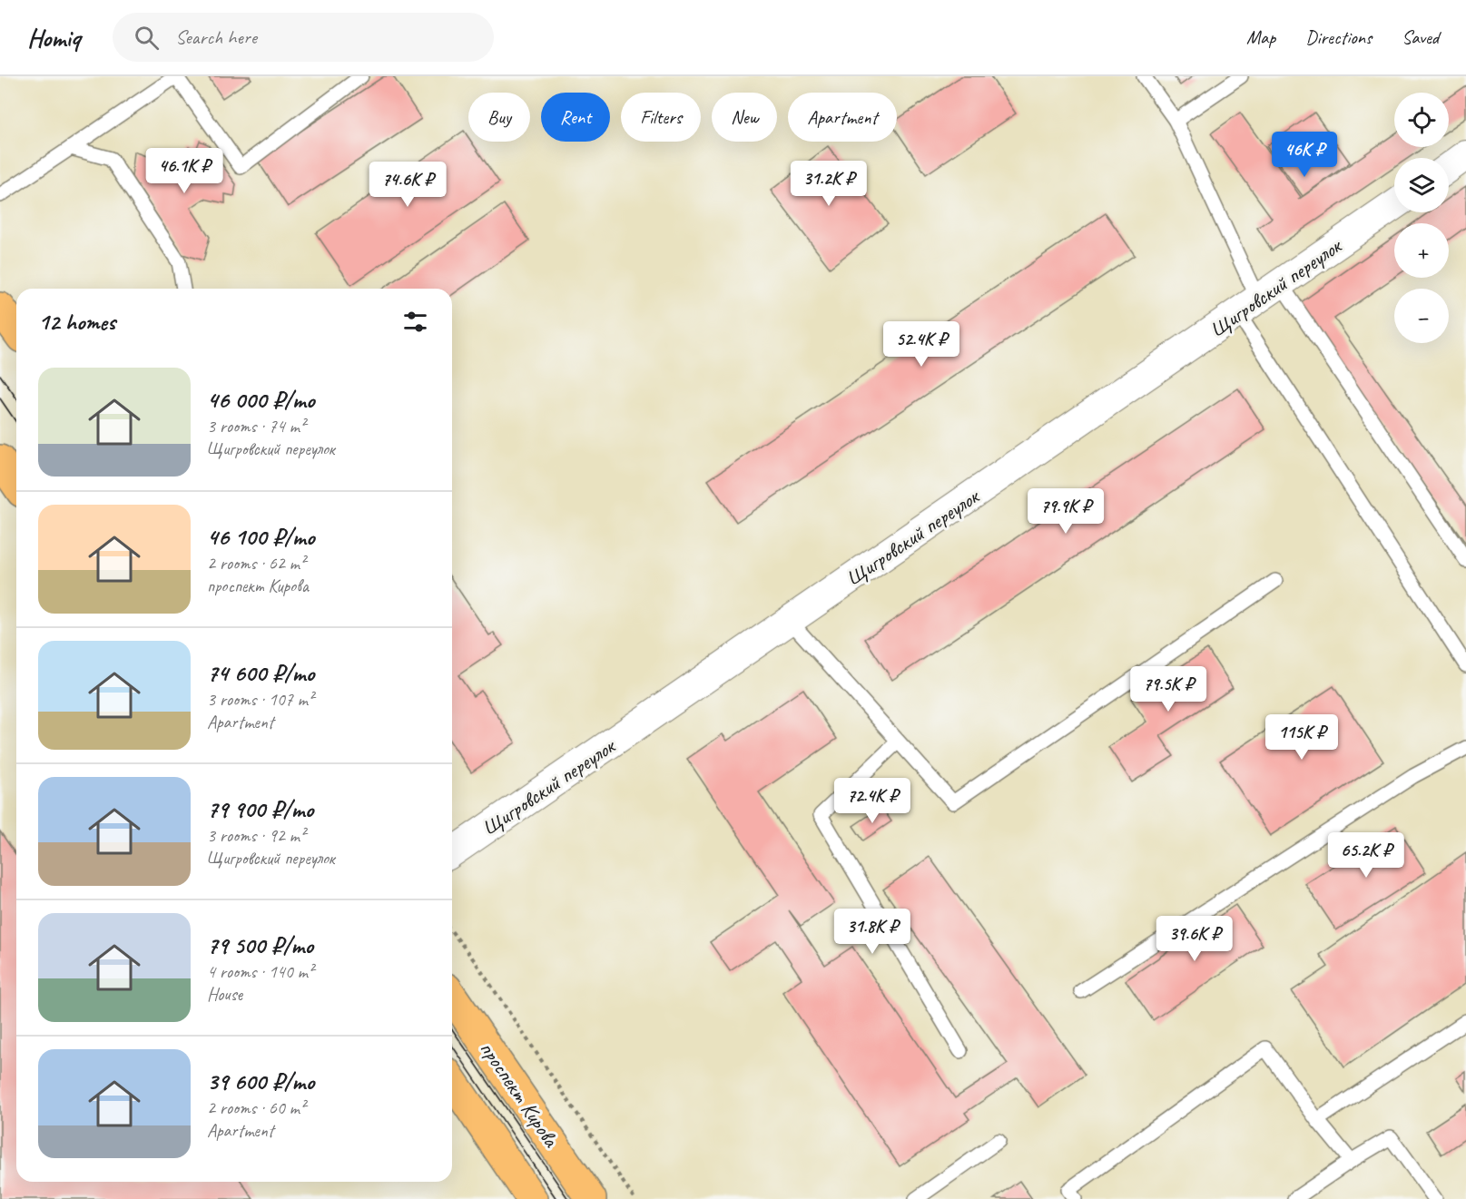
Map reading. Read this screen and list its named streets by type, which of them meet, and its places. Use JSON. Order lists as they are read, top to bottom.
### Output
{
  "streets": {
    "main road": ["проспект Кирова"],
    "street": ["Щигровский переулок"]
  },
  "page": {
    "header": "Homiq",
    "search": "Search here",
    "nav": ["Map", "Directions", "Saved"],
    "map_buttons": ["+", "−"],
    "chip": [
      "Buy",
      "Rent",
      "Filters",
      "New",
      "Apartment"
    ],
    "price": [
      "46K ₽",
      "46.1K ₽",
      "31.2K ₽",
      "74.6K ₽",
      "52.4K ₽",
      "79.9K ₽",
      "79.5K ₽",
      "115K ₽",
      "72.4K ₽",
      "65.2K ₽",
      "31.8K ₽",
      "39.6K ₽"
    ],
    "heading": "12 homes",
    "list": [
      {
        "name": "46 000 ₽/mo",
        "note": "3 rooms · 74 m² · Щигровский переулок"
      },
      {
        "name": "46 100 ₽/mo",
        "note": "2 rooms · 62 m² · проспект Кирова"
      },
      {
        "name": "74 600 ₽/mo",
        "note": "3 rooms · 107 m² · Apartment"
      },
      {
        "name": "79 900 ₽/mo",
        "note": "3 rooms · 92 m² · Щигровский переулок"
      },
      {
        "name": "79 500 ₽/mo",
        "note": "4 rooms · 140 m² · House"
      },
      {
        "name": "39 600 ₽/mo",
        "note": "2 rooms · 60 m² · Apartment"
      }
    ]
  }
}
